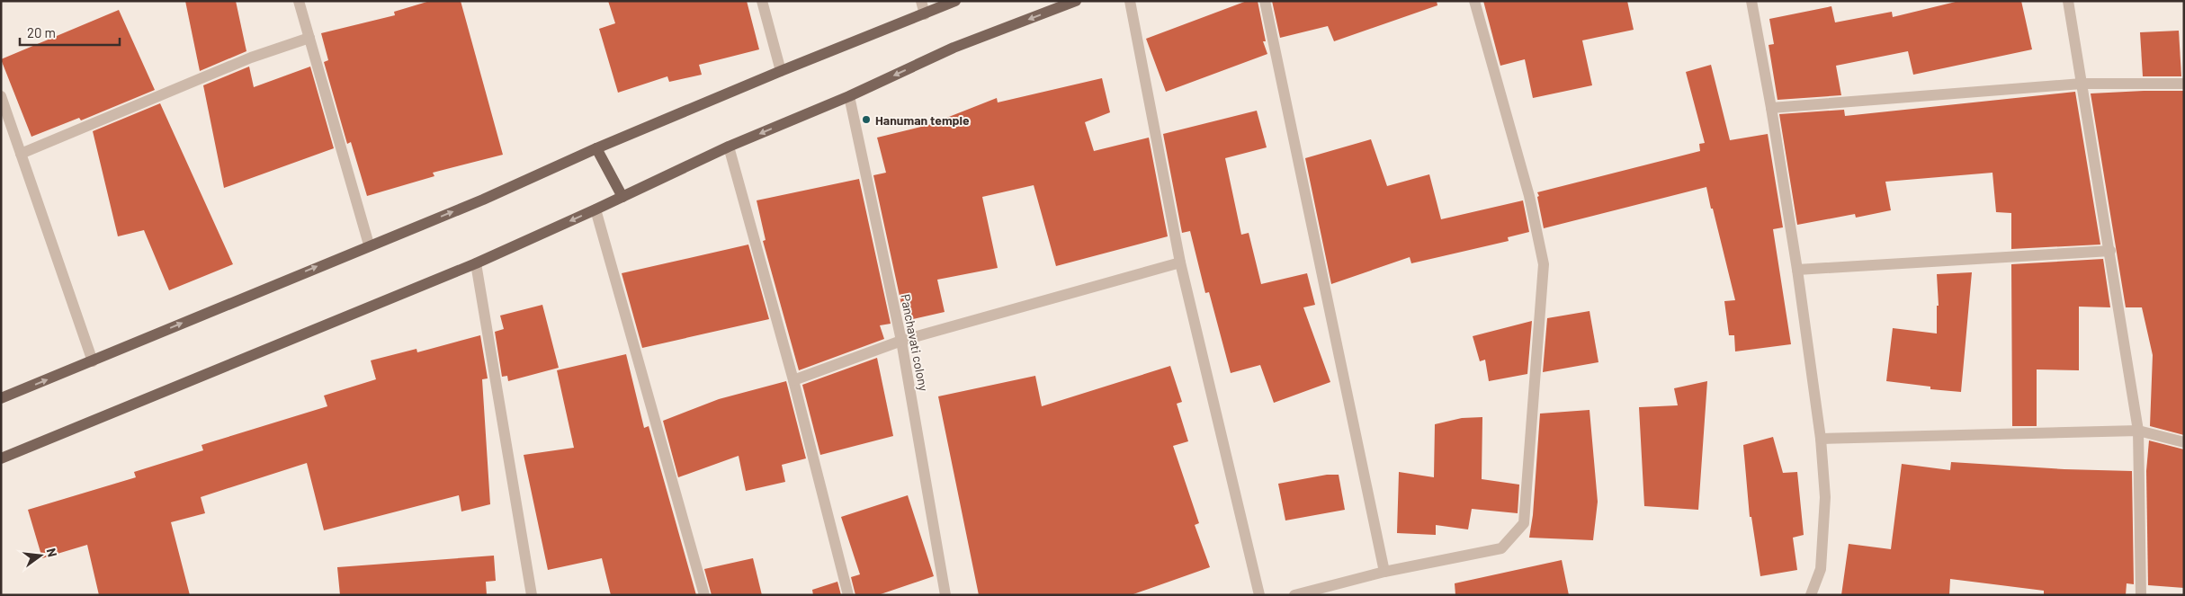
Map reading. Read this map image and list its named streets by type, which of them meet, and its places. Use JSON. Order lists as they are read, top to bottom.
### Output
{
  "streets": {
    "street": ["Panchavati colony"]
  },
  "places": ["Hanuman temple"],
  "scale_bar": "20 m",
  "north": "right"
}
